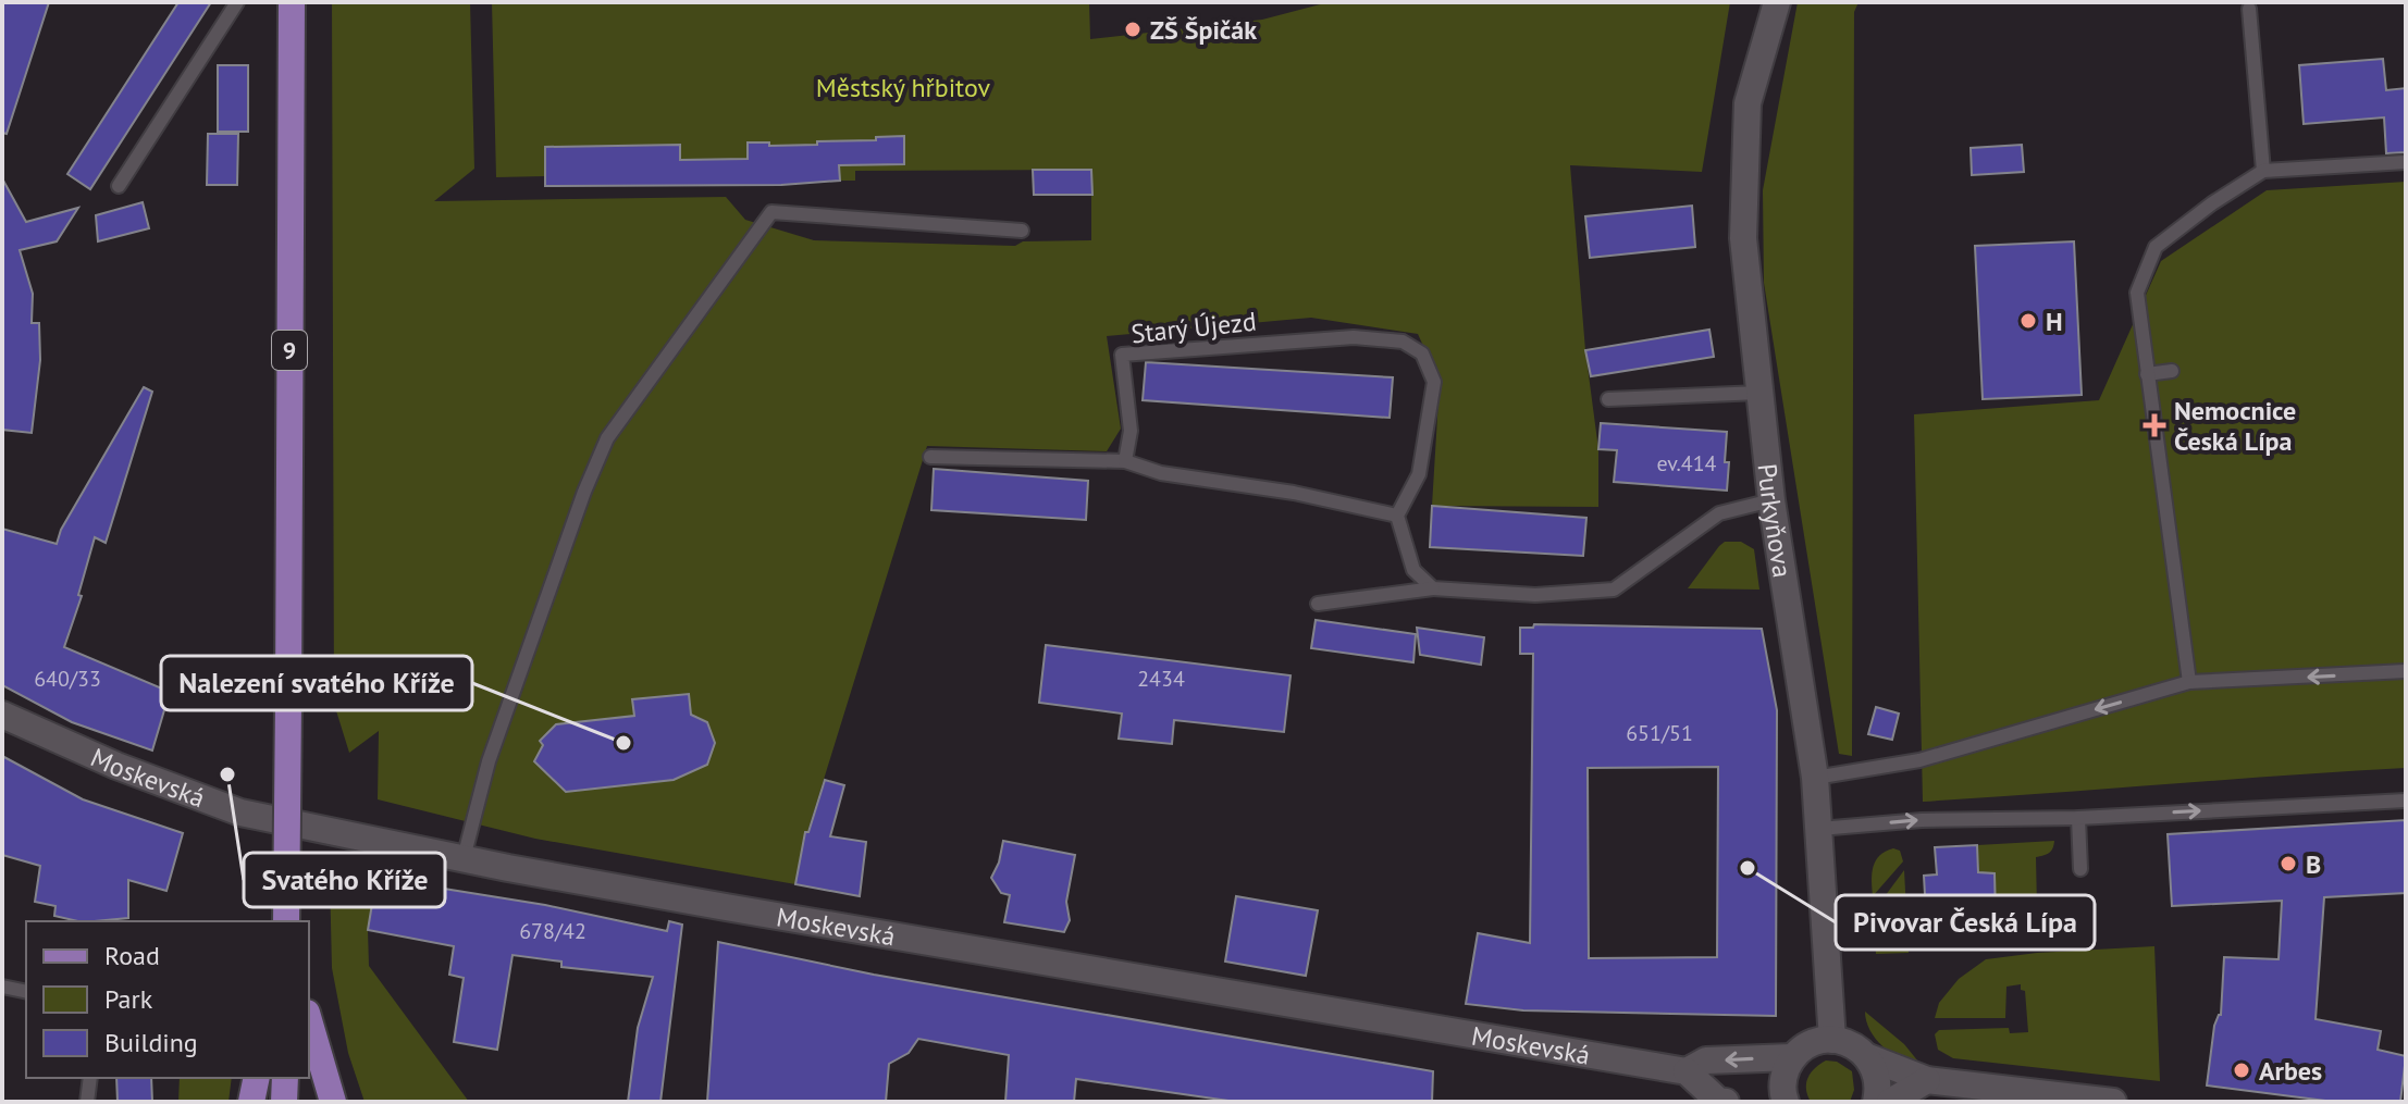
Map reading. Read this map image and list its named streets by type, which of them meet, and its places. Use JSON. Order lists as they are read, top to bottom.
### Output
{
  "streets": {
    "main road": ["9"],
    "street": ["Purkyňova", "Moskevská"],
    "lane": ["Starý Újezd"]
  },
  "parks": ["Městský hřbitov"],
  "places": {
    "other": [
      "ZŠ Špičák",
      "H",
      "Nalezení svatého Kříže",
      "Svatého Kříže",
      "B",
      "Pivovar Česká Lípa",
      "Arbes"
    ],
    "health": ["Nemocnice Česká Lípa"]
  },
  "house_numbers": [
    "ev.414",
    "640/33",
    "2434",
    "651/51",
    "678/42"
  ],
  "legend": ["Road", "Park", "Building"]
}
